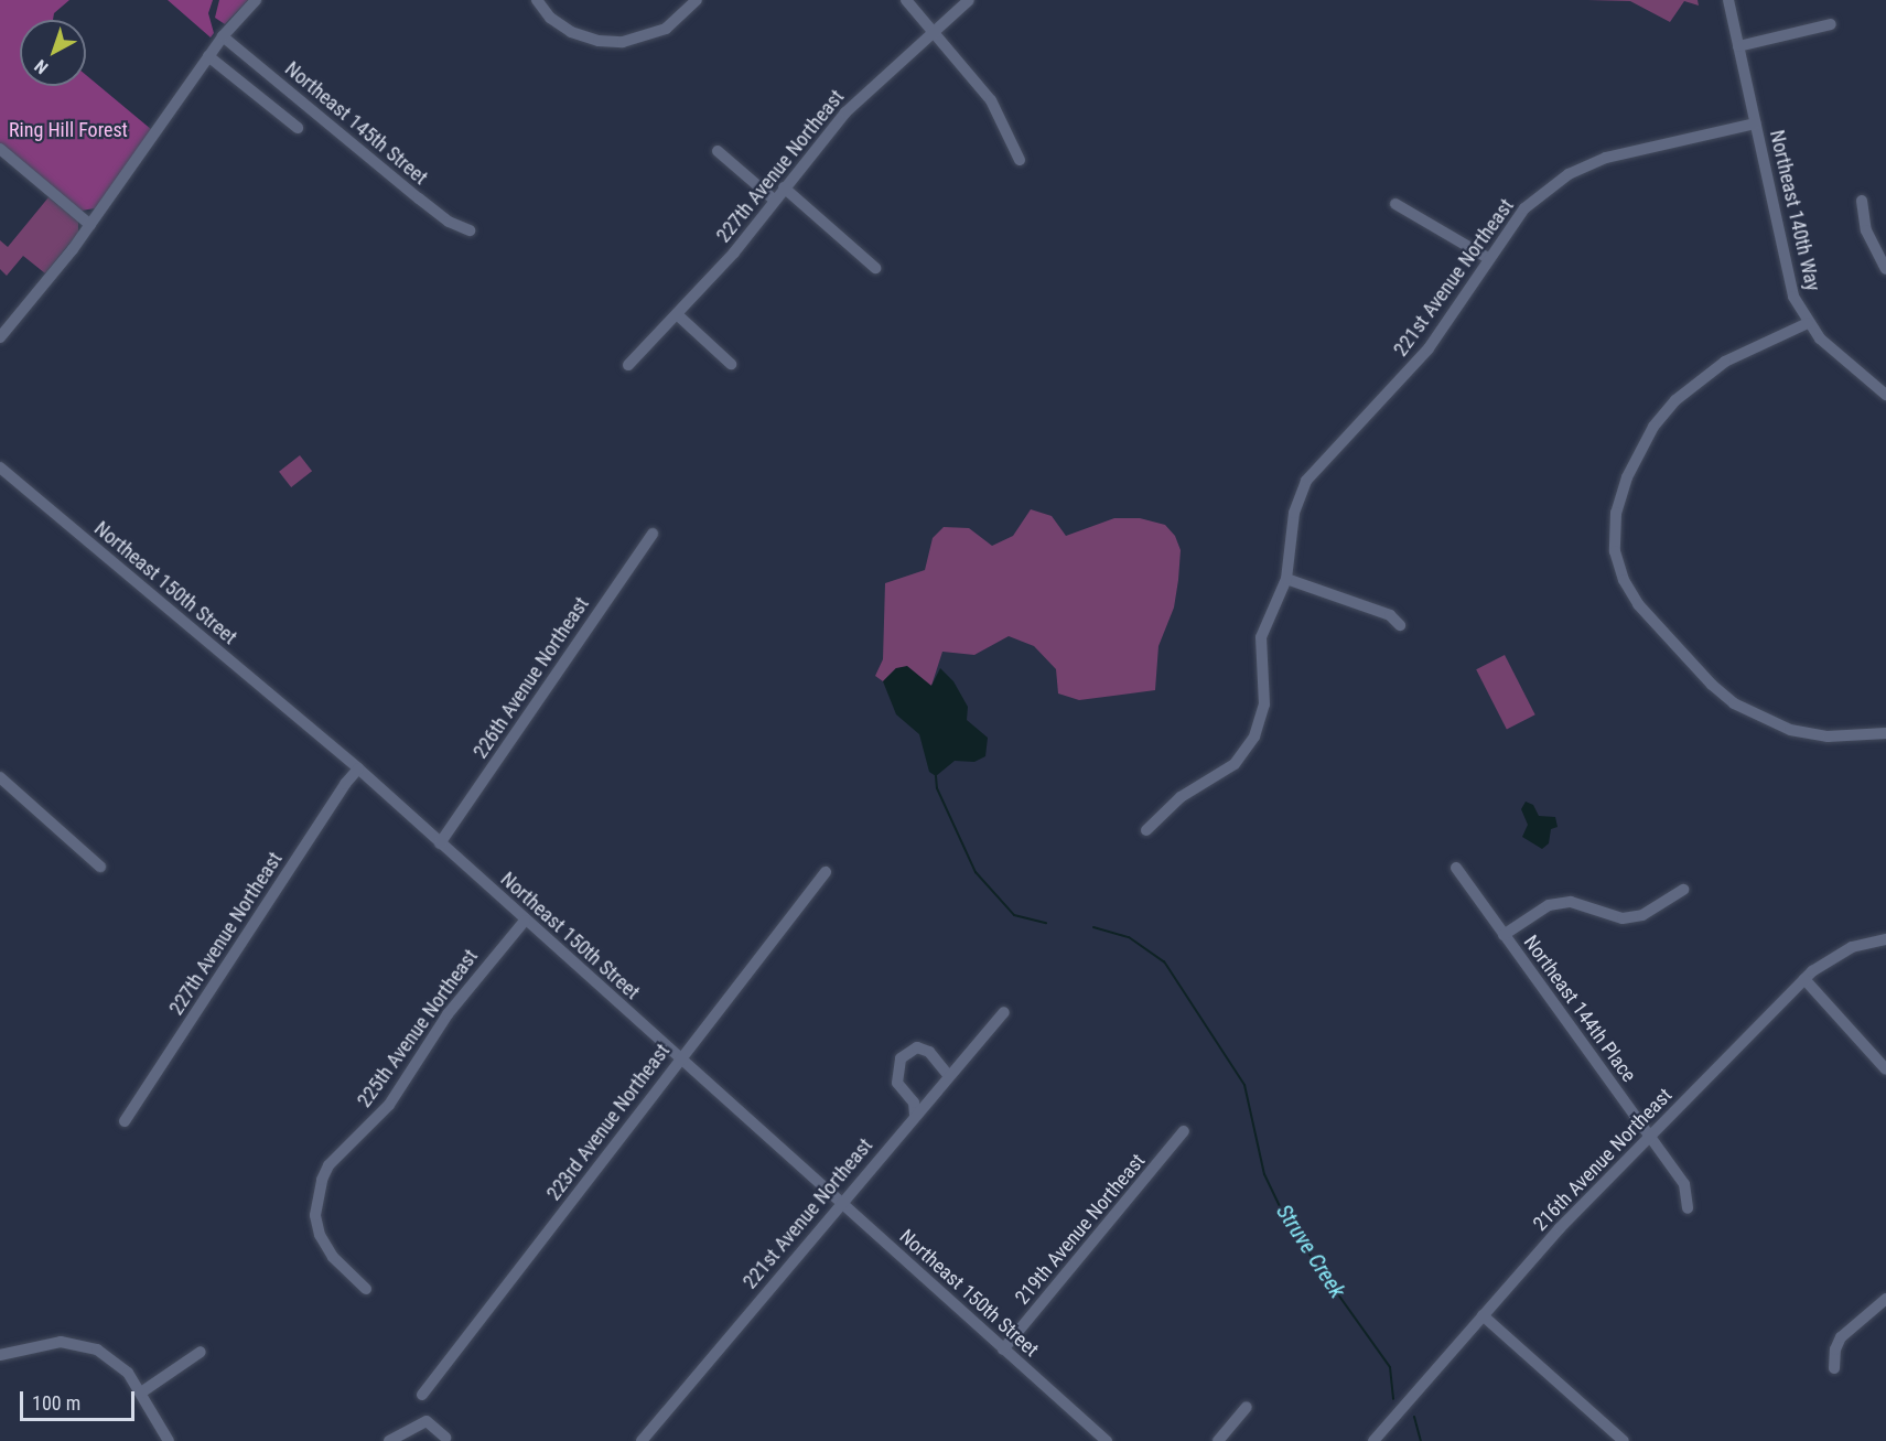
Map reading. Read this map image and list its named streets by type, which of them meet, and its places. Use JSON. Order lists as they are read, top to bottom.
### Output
{
  "streets": {
    "street": [
      "Northeast 145th Street",
      "227th Avenue Northeast",
      "Northeast 140th Way",
      "221st Avenue Northeast",
      "Northeast 150th Street",
      "226th Avenue Northeast",
      "Northeast 144th Place",
      "225th Avenue Northeast",
      "223rd Avenue Northeast",
      "216th Avenue Northeast",
      "219th Avenue Northeast"
    ]
  },
  "crossings": [
    ["227th Avenue Northeast", "Northeast 150th Street"],
    ["Northeast 140th Way", "221st Avenue Northeast"],
    ["221st Avenue Northeast", "Northeast 150th Street"],
    ["Northeast 150th Street", "226th Avenue Northeast"],
    ["Northeast 150th Street", "225th Avenue Northeast"],
    ["Northeast 150th Street", "223rd Avenue Northeast"],
    ["Northeast 150th Street", "219th Avenue Northeast"],
    ["Northeast 144th Place", "216th Avenue Northeast"]
  ],
  "water": ["Struve Creek"],
  "parks": ["Ring Hill Forest"],
  "scale_bar": "100 m",
  "north": "bottom left"
}
